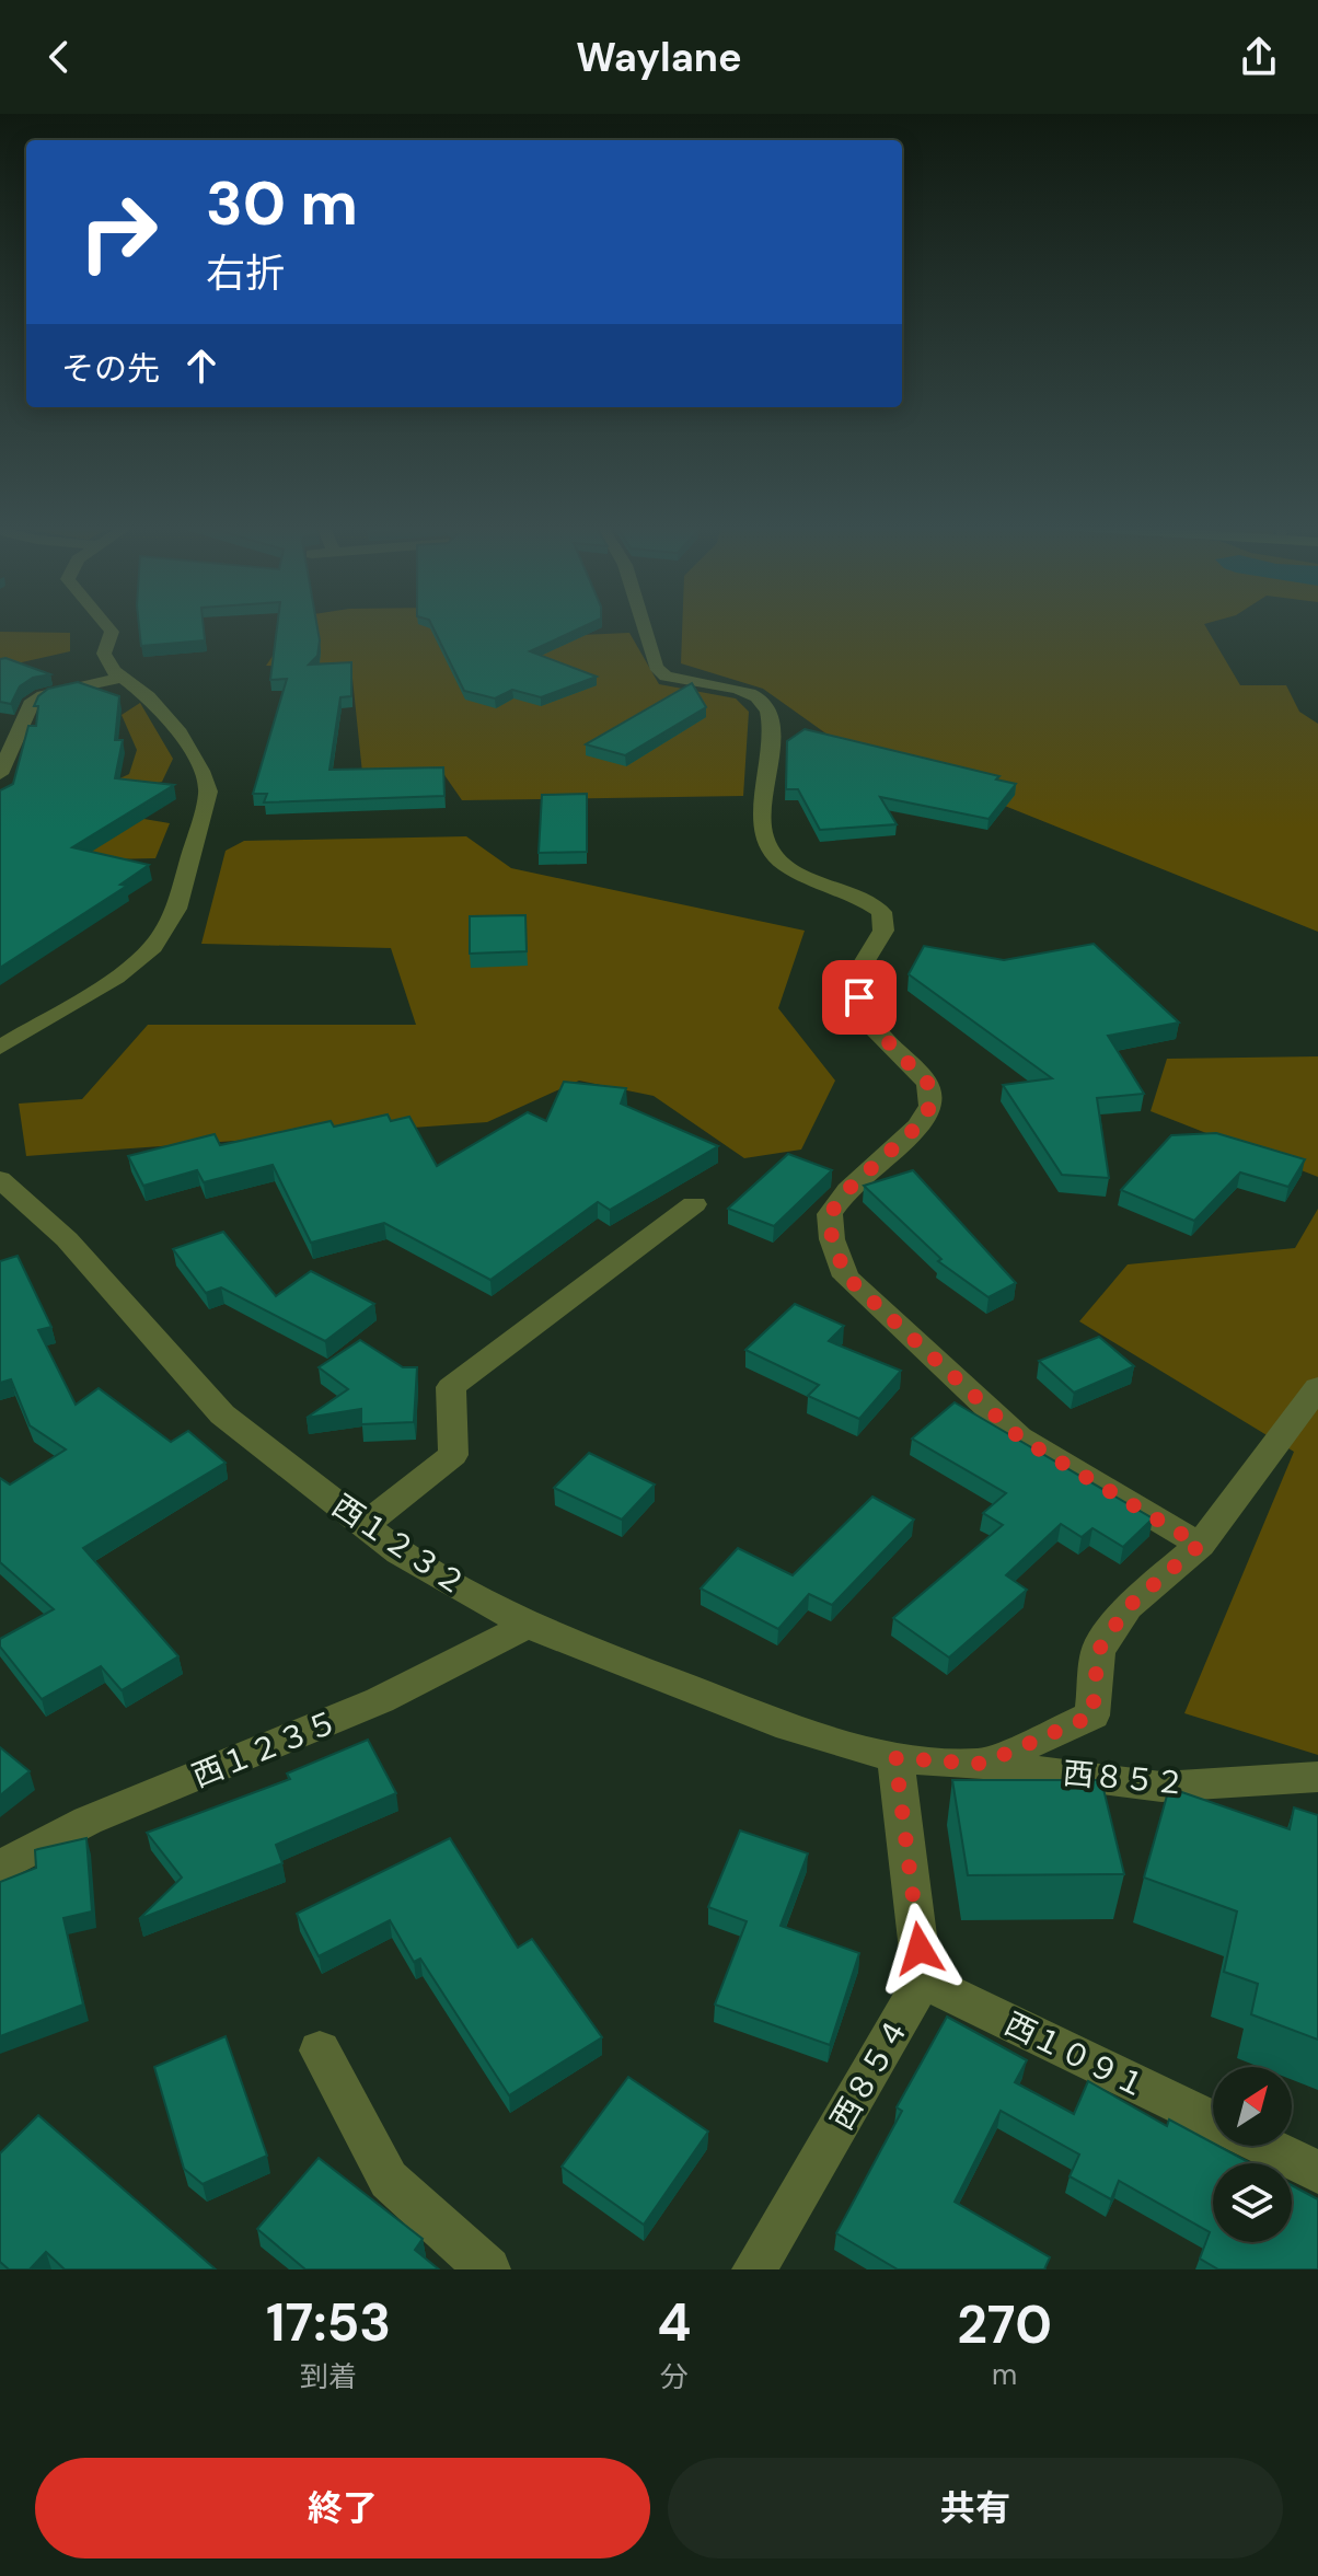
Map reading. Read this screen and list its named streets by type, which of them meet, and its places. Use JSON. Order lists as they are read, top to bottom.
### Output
{
  "streets": {
    "street": [
      "西１２３２",
      "西１２３５",
      "西８５２",
      "西１０９１",
      "西８５４"
    ]
  },
  "crossings": [
    ["西１２３２", "西１２３５"],
    ["西１２３２", "西８５２"],
    ["西１０９１", "西８５４"]
  ],
  "north": "top right",
  "page": {
    "header": "Waylane",
    "turn": ["30 m", "右折"],
    "then": "その先",
    "eta": [
      "17:53",
      "到着",
      "4",
      "分",
      "270",
      "m"
    ],
    "buttons": ["終了", "共有"]
  }
}
